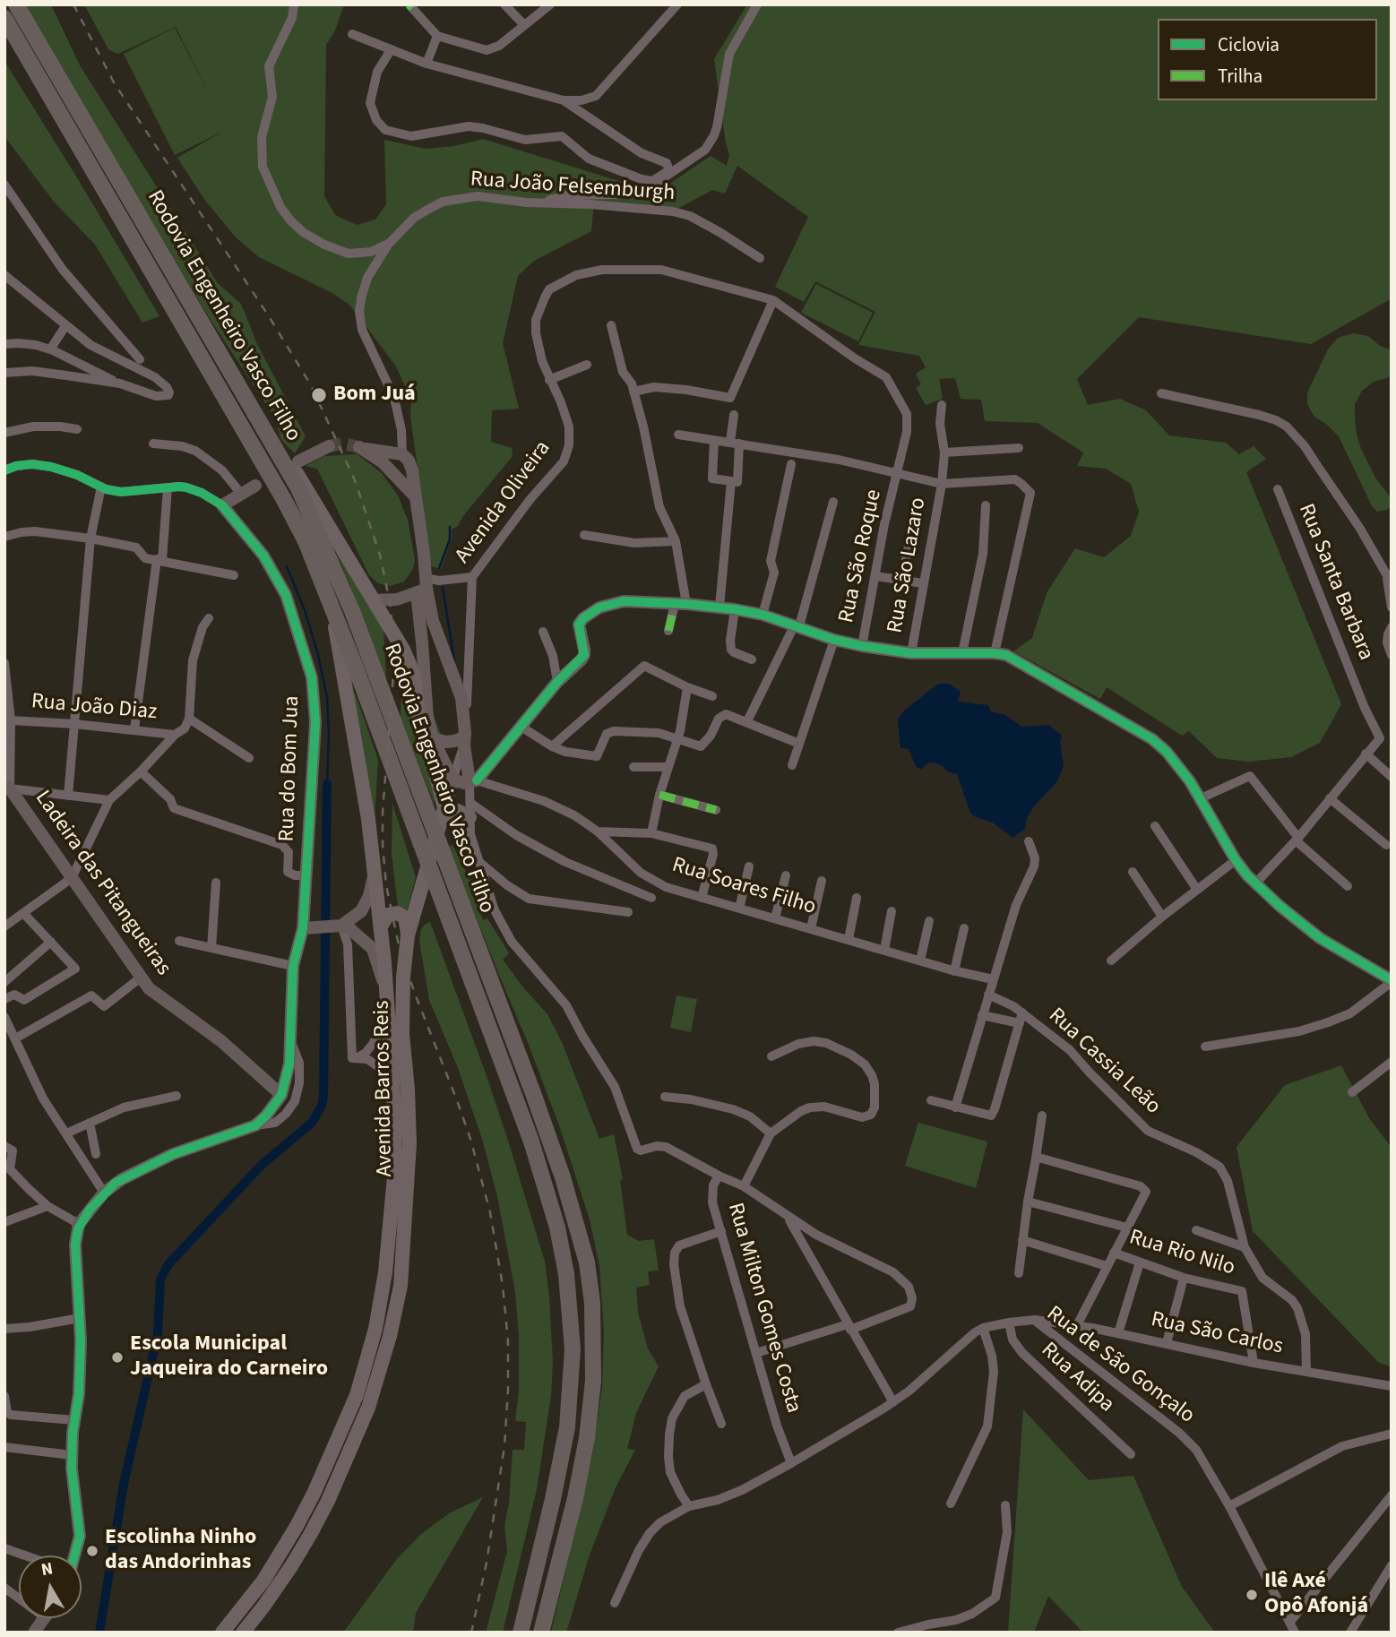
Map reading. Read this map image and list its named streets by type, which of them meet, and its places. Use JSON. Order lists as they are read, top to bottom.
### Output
{
  "streets": {
    "highway": ["Rodovia Engenheiro Vasco Filho"],
    "main road": ["Avenida Barros Reis"],
    "street": [
      "Rua João Felsemburgh",
      "Avenida Oliveira",
      "Rua São Roque",
      "Rua São Lazaro",
      "Rua Santa Barbara",
      "Rua João Diaz",
      "Rua do Bom Jua",
      "Ladeira das Pitangueiras",
      "Rua Soares Filho",
      "Rua Cassia Leão",
      "Rua Rio Nilo",
      "Rua Milton Gomes Costa",
      "Rua São Carlos",
      "Rua de São Gonçalo",
      "Rua Adipa"
    ]
  },
  "crossings": [
    ["Rodovia Engenheiro Vasco Filho", "Avenida Barros Reis"],
    ["Avenida Oliveira", "Rua São Roque"],
    ["Rua do Bom Jua", "Ladeira das Pitangueiras"],
    ["Rua Soares Filho", "Rua Milton Gomes Costa"],
    ["Rua Cassia Leão", "Rua São Carlos"],
    ["Rua Rio Nilo", "Rua São Carlos"],
    ["Rua Milton Gomes Costa", "Rua de São Gonçalo"],
    ["Rua São Carlos", "Rua de São Gonçalo"],
    ["Rua de São Gonçalo", "Rua Adipa"]
  ],
  "places": [
    "Bom Juá",
    "Escola Municipal Jaqueira do Carneiro",
    "Escolinha Ninho das Andorinhas",
    "Ilê Axé Opô Afonjá"
  ],
  "legend": ["Ciclovia", "Trilha"],
  "north": "top"
}
